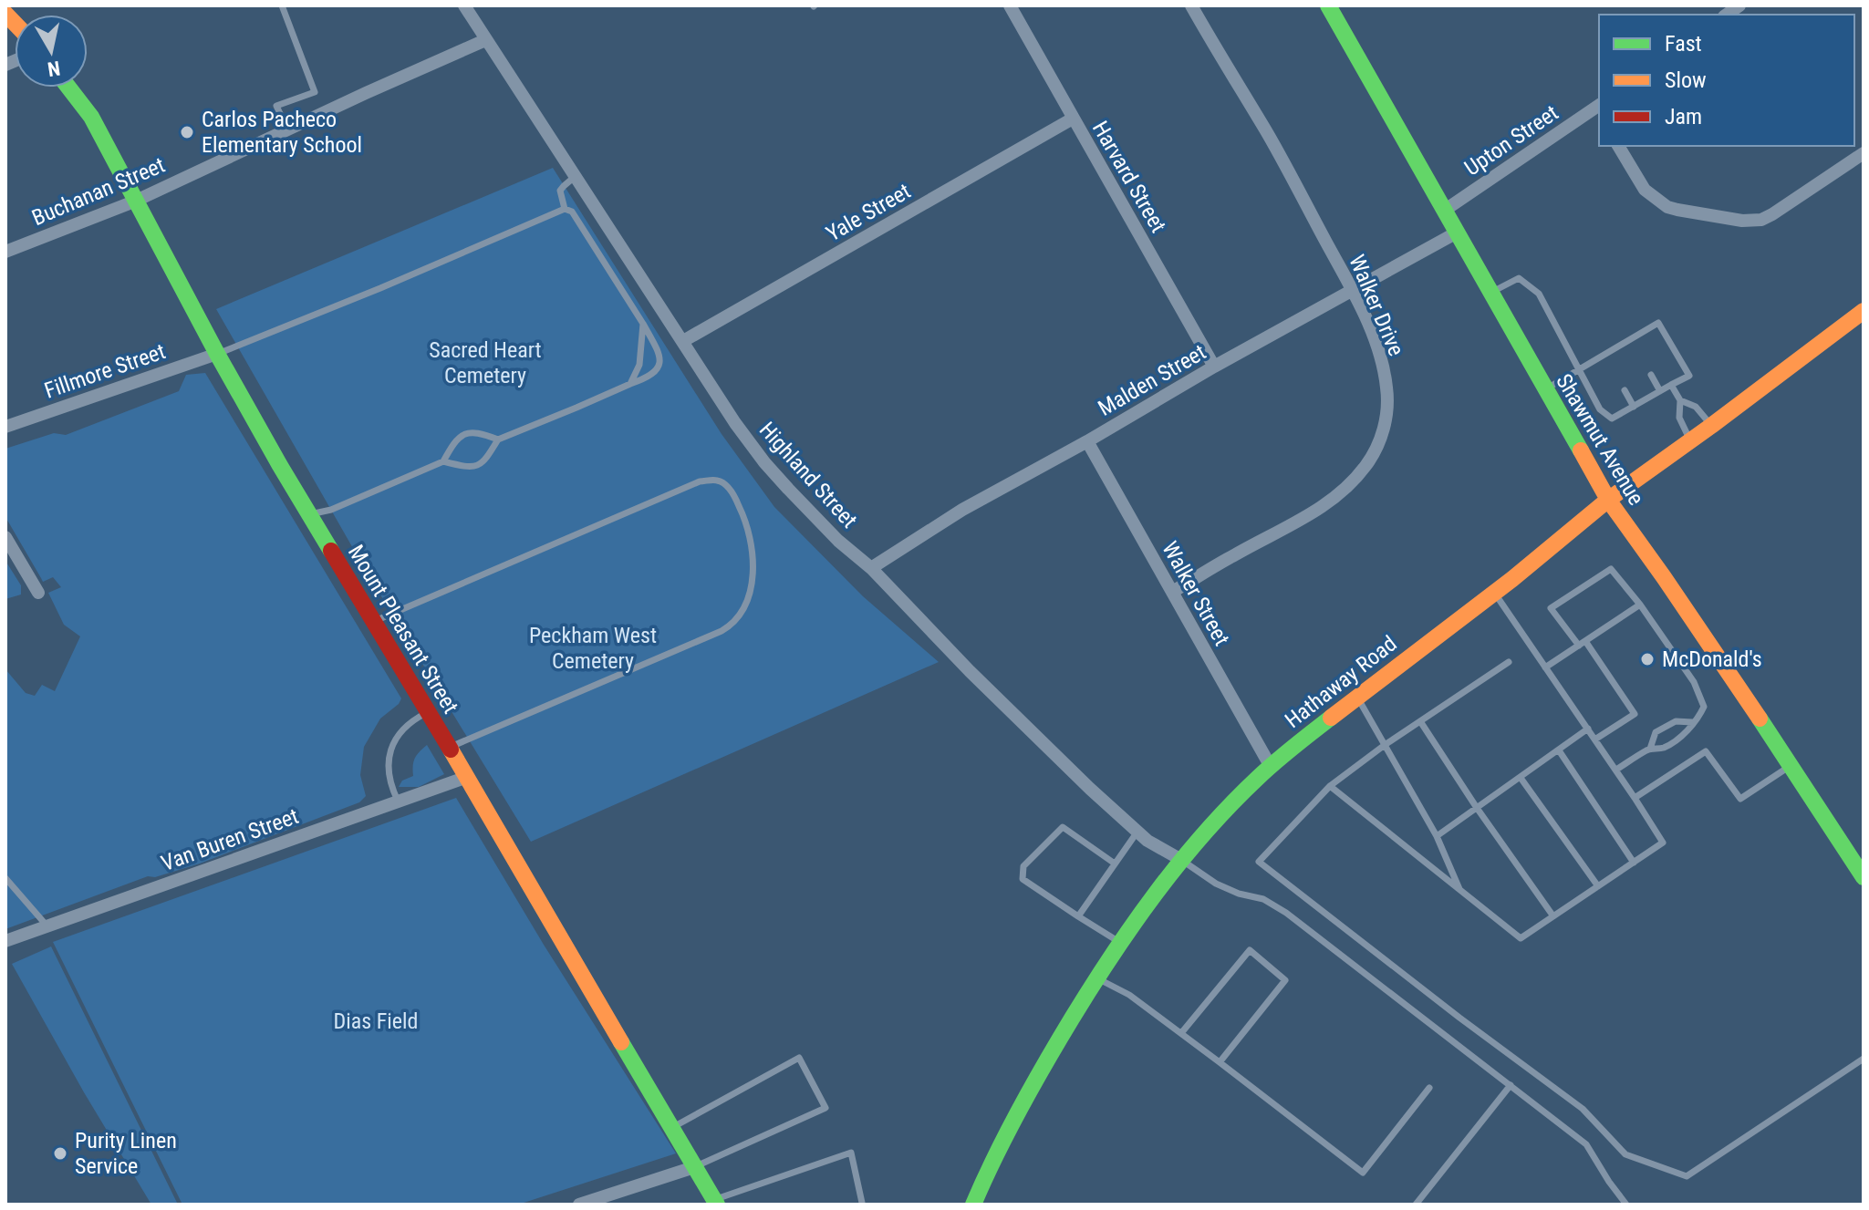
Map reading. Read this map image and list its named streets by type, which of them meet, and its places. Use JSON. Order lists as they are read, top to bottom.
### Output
{
  "streets": {
    "main road": ["Shawmut Avenue", "Mount Pleasant Street", "Hathaway Road"],
    "street": [
      "Upton Street",
      "Harvard Street",
      "Buchanan Street",
      "Yale Street",
      "Walker Drive",
      "Fillmore Street",
      "Malden Street",
      "Highland Street",
      "Walker Street",
      "Van Buren Street"
    ]
  },
  "crossings": [
    ["Upton Street", "Shawmut Avenue"],
    ["Harvard Street", "Yale Street"],
    ["Harvard Street", "Malden Street"],
    ["Buchanan Street", "Highland Street"],
    ["Buchanan Street", "Mount Pleasant Street"],
    ["Yale Street", "Highland Street"],
    ["Walker Drive", "Malden Street"],
    ["Walker Drive", "Walker Street"],
    ["Fillmore Street", "Mount Pleasant Street"],
    ["Malden Street", "Shawmut Avenue"],
    ["Malden Street", "Highland Street"],
    ["Malden Street", "Walker Street"],
    ["Shawmut Avenue", "Hathaway Road"],
    ["Highland Street", "Hathaway Road"],
    ["Walker Street", "Hathaway Road"],
    ["Mount Pleasant Street", "Van Buren Street"]
  ],
  "parks": ["Sacred Heart Cemetery", "Peckham West Cemetery", "Dias Field"],
  "places": ["Carlos Pacheco Elementary School", "McDonald's", "Purity Linen Service"],
  "legend": ["Fast", "Slow", "Jam"],
  "north": "bottom"
}
